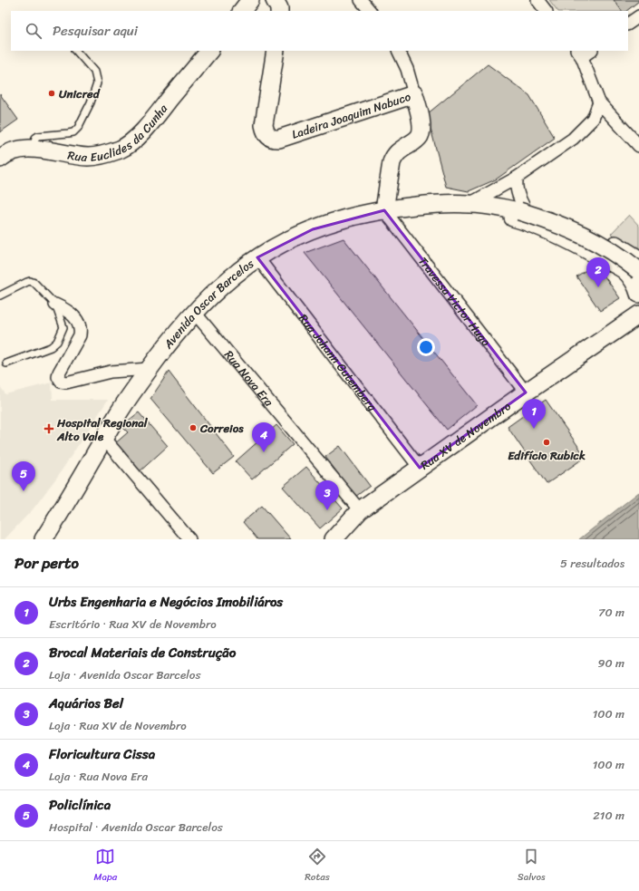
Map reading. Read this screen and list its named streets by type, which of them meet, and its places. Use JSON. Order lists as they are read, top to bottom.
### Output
{
  "streets": {
    "main road": [
      "Ladeira Joaquim Nabuco",
      "Rua Euclides da Cunha",
      "Avenida Oscar Barcelos",
      "Rua XV de Novembro"
    ],
    "street": ["Travessa Victor Hugo", "Rua Johann Gutemberg", "Rua Nova Era"]
  },
  "crossings": [
    ["Ladeira Joaquim Nabuco", "Travessa Victor Hugo"],
    ["Ladeira Joaquim Nabuco", "Avenida Oscar Barcelos"],
    ["Travessa Victor Hugo", "Avenida Oscar Barcelos"],
    ["Travessa Victor Hugo", "Rua XV de Novembro"],
    ["Avenida Oscar Barcelos", "Rua Johann Gutemberg"],
    ["Avenida Oscar Barcelos", "Rua Nova Era"],
    ["Rua Johann Gutemberg", "Rua XV de Novembro"],
    ["Rua Nova Era", "Rua XV de Novembro"]
  ],
  "places": {
    "other": ["Unicred", "Correios", "Edifício Rubick"],
    "health": ["Hospital Regional Alto Vale"]
  },
  "page": {
    "search": "Pesquisar aqui",
    "pins": [
      "2",
      "1",
      "4",
      "5",
      "3"
    ],
    "heading": ["Por perto", "5 resultados"],
    "list": [
      {
        "mark": "1",
        "name": "Urbs Engenharia e Negócios Imobiliáros",
        "note": "Escritório · Rua XV de Novembro",
        "value": "70 m"
      },
      {
        "mark": "2",
        "name": "Brocal Materiais de Construção",
        "note": "Loja · Avenida Oscar Barcelos",
        "value": "90 m"
      },
      {
        "mark": "3",
        "name": "Aquários Bel",
        "note": "Loja · Rua XV de Novembro",
        "value": "100 m"
      },
      {
        "mark": "4",
        "name": "Floricultura Cissa",
        "note": "Loja · Rua Nova Era",
        "value": "100 m"
      },
      {
        "mark": "5",
        "name": "Policlínica",
        "note": "Hospital · Avenida Oscar Barcelos",
        "value": "210 m"
      }
    ],
    "nav": ["Mapa", "Rotas", "Salvos"]
  }
}
